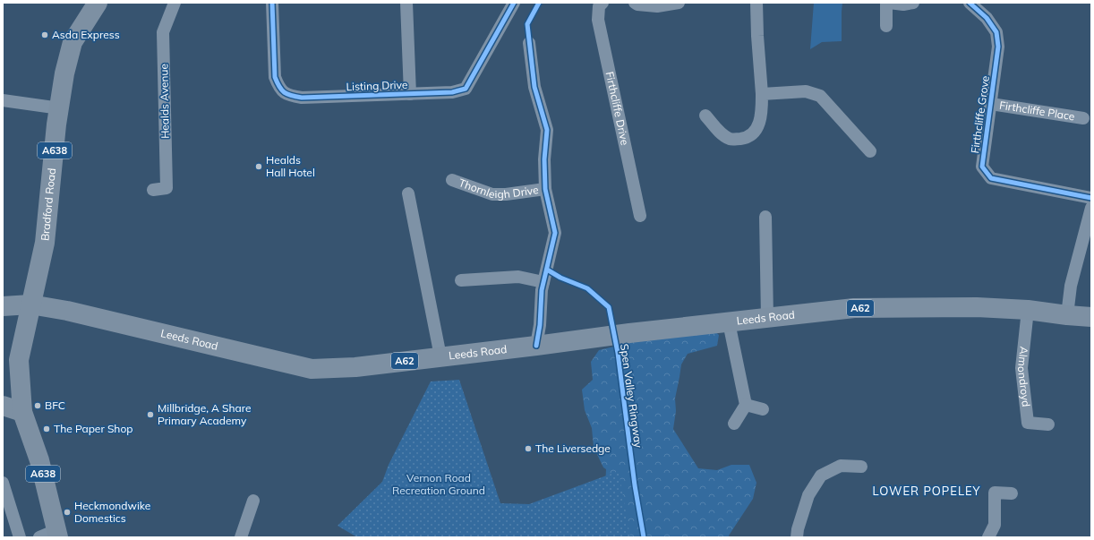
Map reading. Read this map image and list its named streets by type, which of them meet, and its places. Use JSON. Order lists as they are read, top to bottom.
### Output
{
  "streets": {
    "main road": [
      "A638",
      "Bradford Road",
      "A62",
      "Leeds Road"
    ],
    "street": [
      "Listing Drive",
      "Healds Avenue",
      "Firthcliffe Drive",
      "Firthcliffe Place",
      "Firthcliffe Grove",
      "Thornleigh Drive",
      "Almondroyd"
    ],
    "cycle path": ["Spen Valley Ringway"]
  },
  "crossings": [
    ["Firthcliffe Place", "Firthcliffe Grove"],
    ["A638", "Bradford Road"],
    ["Thornleigh Drive", "Leeds Road"],
    ["Bradford Road", "Leeds Road"],
    ["Leeds Road", "Almondroyd"]
  ],
  "districts": ["LOWER POPELEY"],
  "parks": ["Vernon Road Recreation Ground"],
  "places": [
    "Asda Express",
    "Healds Hall Hotel",
    "BFC",
    "Millbridge, A Share Primary Academy",
    "The Paper Shop",
    "The Liversedge",
    "Heckmondwike Domestics"
  ]
}
